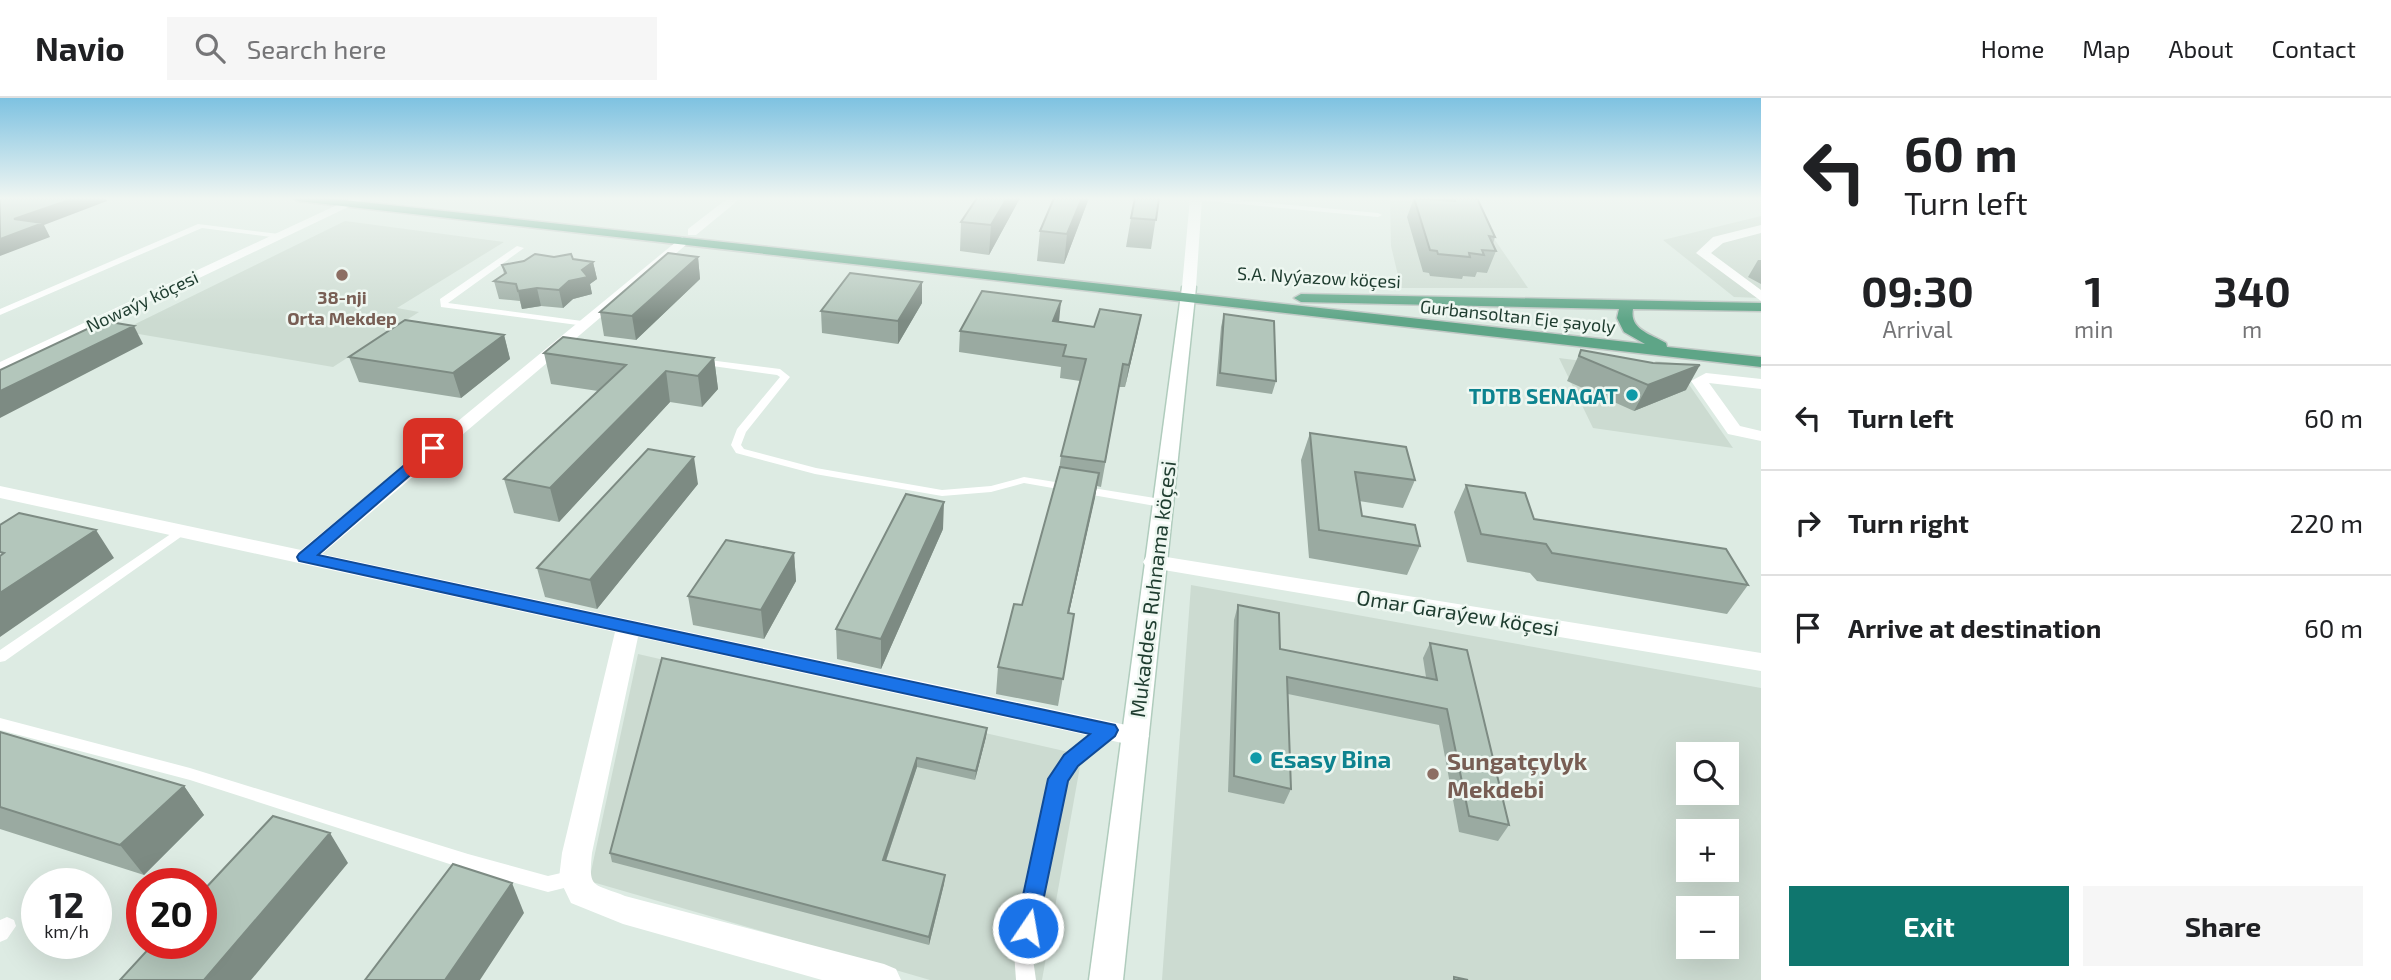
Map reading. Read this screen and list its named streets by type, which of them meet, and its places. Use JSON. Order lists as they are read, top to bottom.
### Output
{
  "streets": {
    "main road": ["S.A. Nyýazow köçesi", "Gurbansoltan Eje şayoly"],
    "street": ["Nowaýy köçesi", "Mukaddes Ruhnama köçesi", "Omar Garaýew köçesi"]
  },
  "crossings": [
    ["S.A. Nyýazow köçesi", "Gurbansoltan Eje şayoly"],
    ["S.A. Nyýazow köçesi", "Mukaddes Ruhnama köçesi"],
    ["Gurbansoltan Eje şayoly", "Mukaddes Ruhnama köçesi"],
    ["Mukaddes Ruhnama köçesi", "Omar Garaýew köçesi"]
  ],
  "places": [
    "38-nji Orta Mekdep",
    "TDTB SENAGAT",
    "Esasy Bina",
    "Sungatçylyk Mekdebi"
  ],
  "page": {
    "header": "Navio",
    "search": "Search here",
    "nav": [
      "Home",
      "Map",
      "About",
      "Contact"
    ],
    "turn": ["60 m", "Turn left"],
    "eta": [
      "09:30",
      "Arrival",
      "1",
      "min",
      "340",
      "m"
    ],
    "list": [
      {
        "name": "Turn left",
        "value": "60 m"
      },
      {
        "name": "Turn right",
        "value": "220 m"
      },
      {
        "name": "Arrive at destination",
        "value": "60 m"
      }
    ],
    "map_buttons": ["+", "−"],
    "speed": "12 km/h",
    "limit": "20",
    "buttons": ["Exit", "Share"]
  }
}
